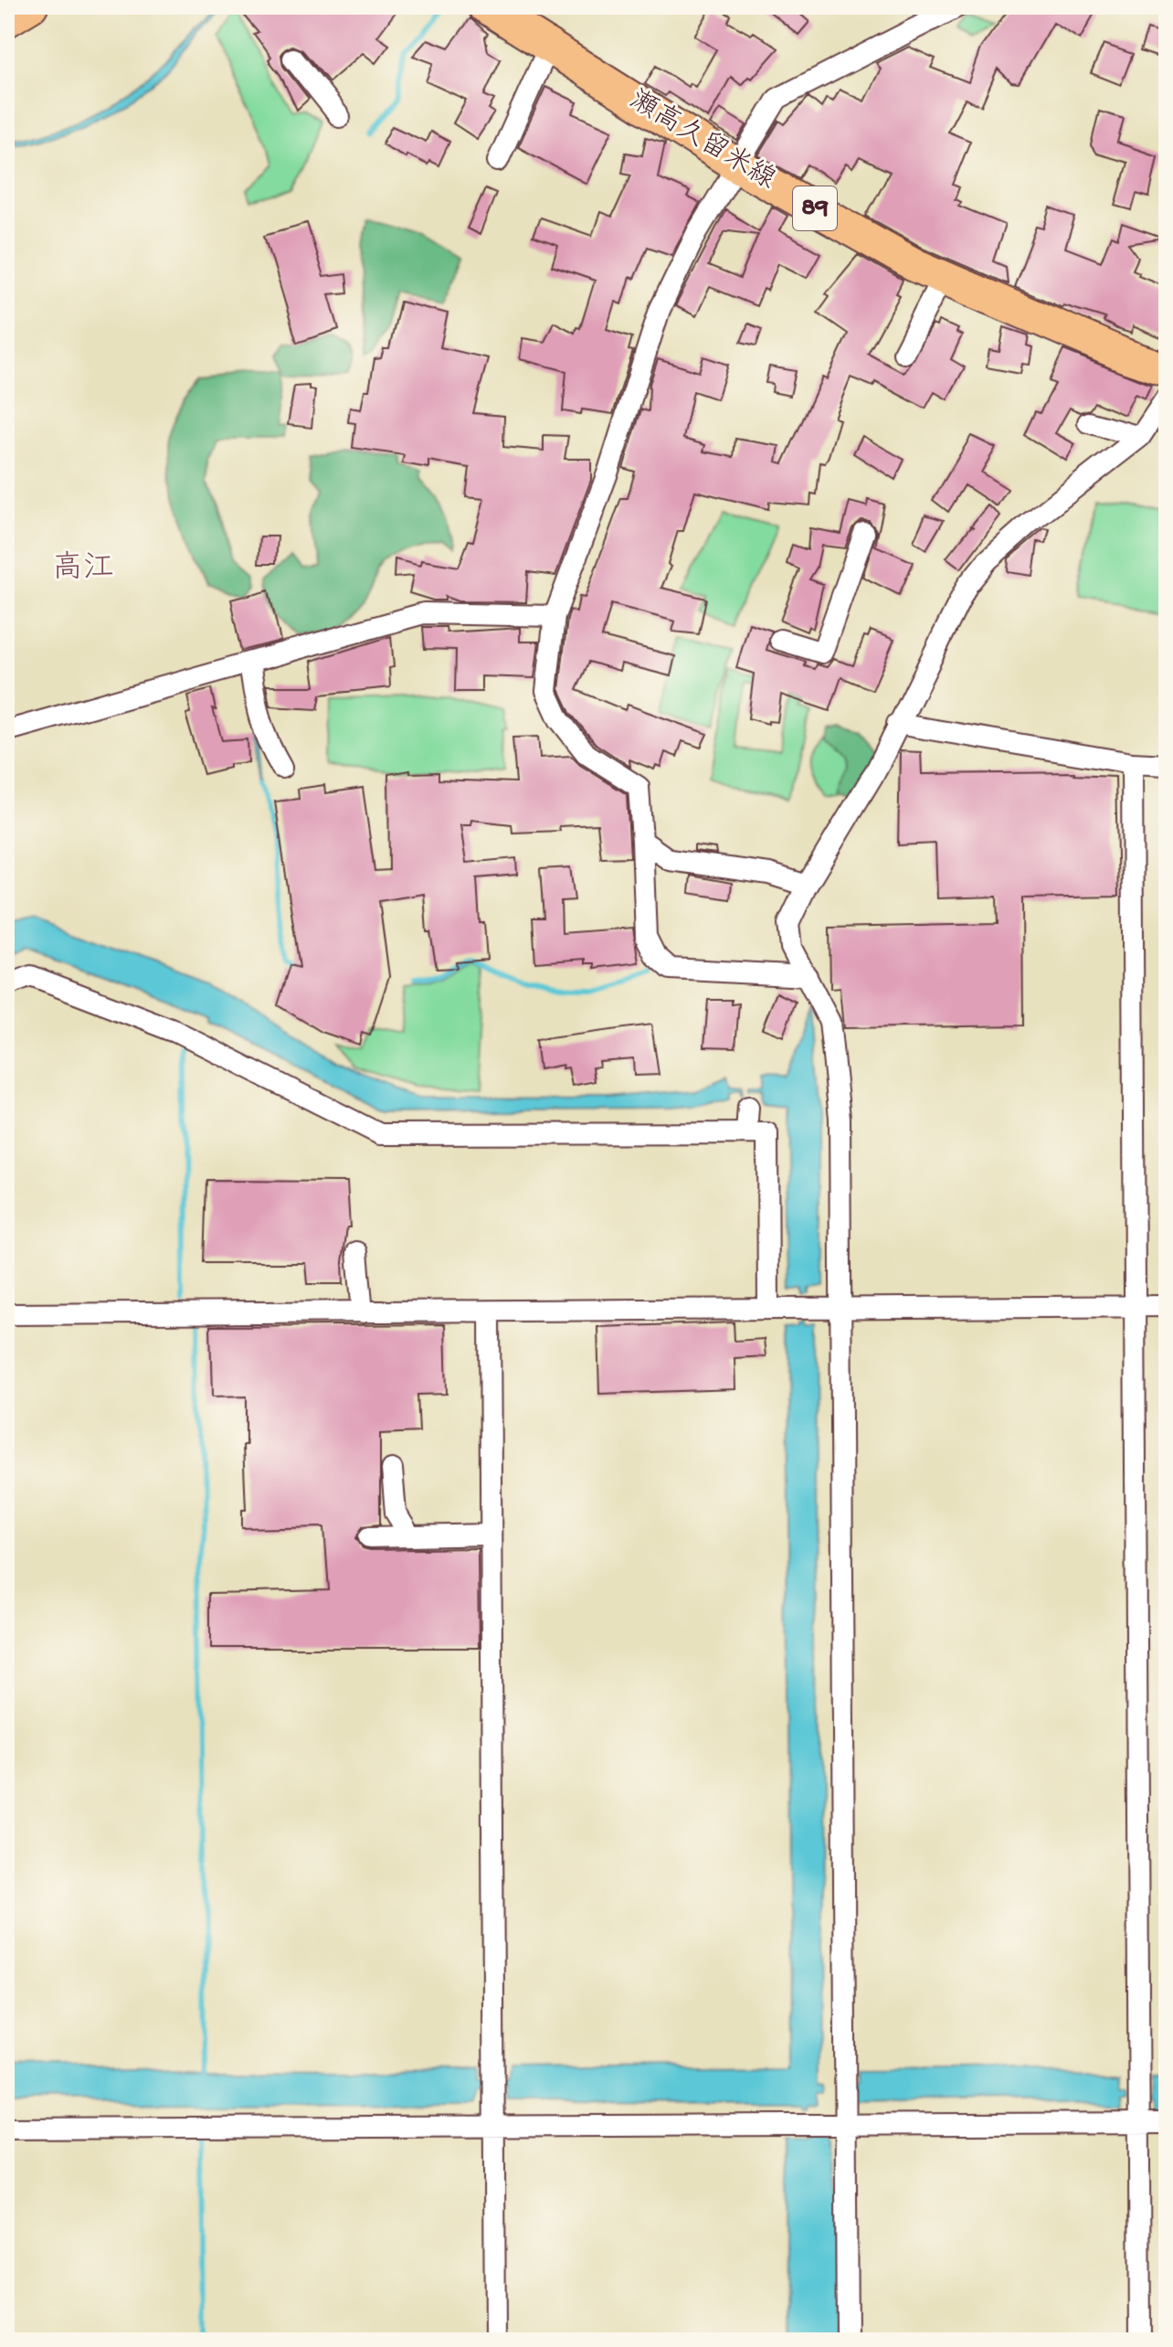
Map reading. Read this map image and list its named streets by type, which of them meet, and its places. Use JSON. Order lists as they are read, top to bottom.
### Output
{
  "streets": {
    "main road": ["瀬高久留米線", "89"]
  },
  "districts": ["高江"]
}
